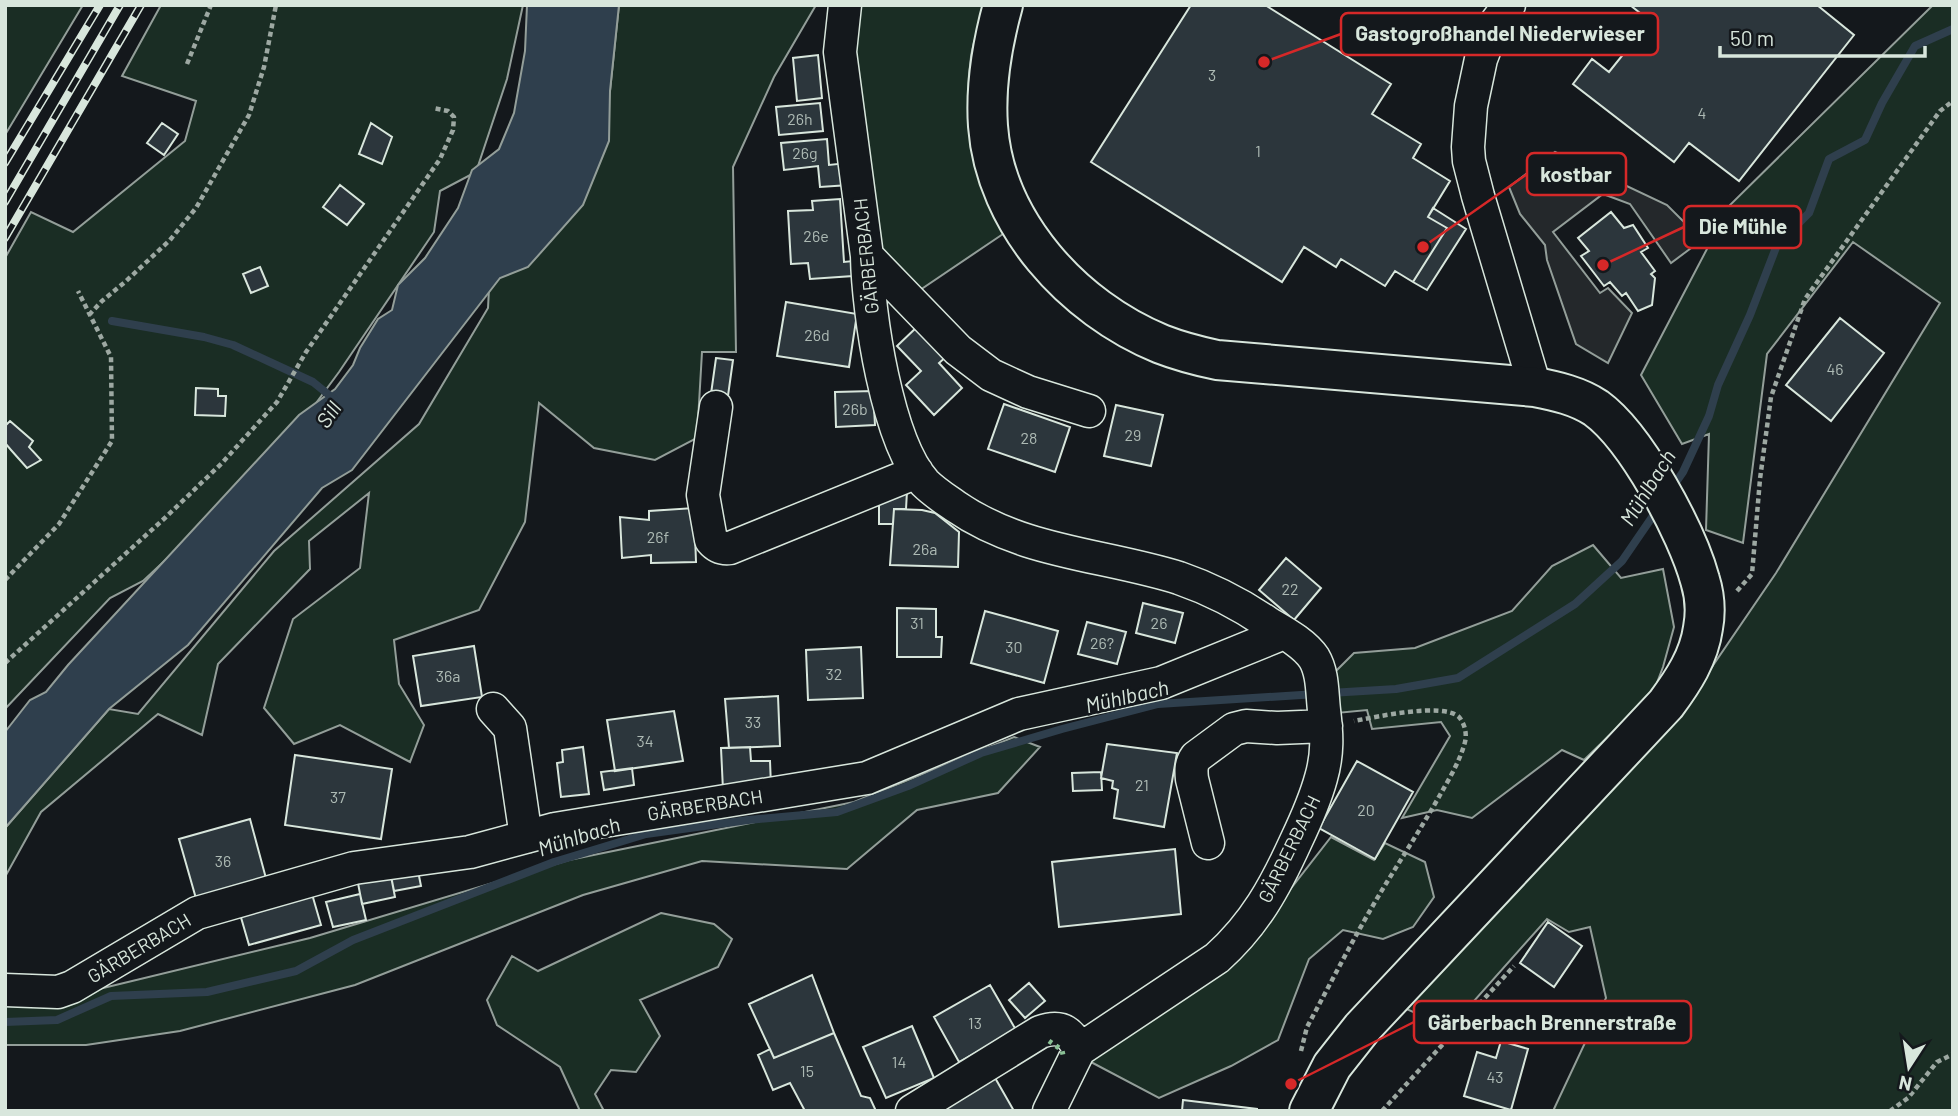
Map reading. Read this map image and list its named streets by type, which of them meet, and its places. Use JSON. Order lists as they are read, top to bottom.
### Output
{
  "streets": {
    "street": ["GÄRBERBACH"]
  },
  "water": ["Sill", "Mühlbach"],
  "places": [
    "Gastogroßhandel Niederwieser",
    "kostbar",
    "Die Mühle",
    "Gärberbach Brennerstraße"
  ],
  "house_numbers": [
    "3",
    "4",
    "26h",
    "1",
    "26g",
    "26e",
    "26d",
    "46",
    "26b",
    "29",
    "28",
    "26f",
    "26a",
    "22",
    "31",
    "26",
    "26?",
    "30",
    "32",
    "36a",
    "33",
    "34",
    "21",
    "37",
    "20",
    "36",
    "13",
    "14",
    "15",
    "43"
  ],
  "scale_bar": "50 m",
  "north": "bottom"
}
